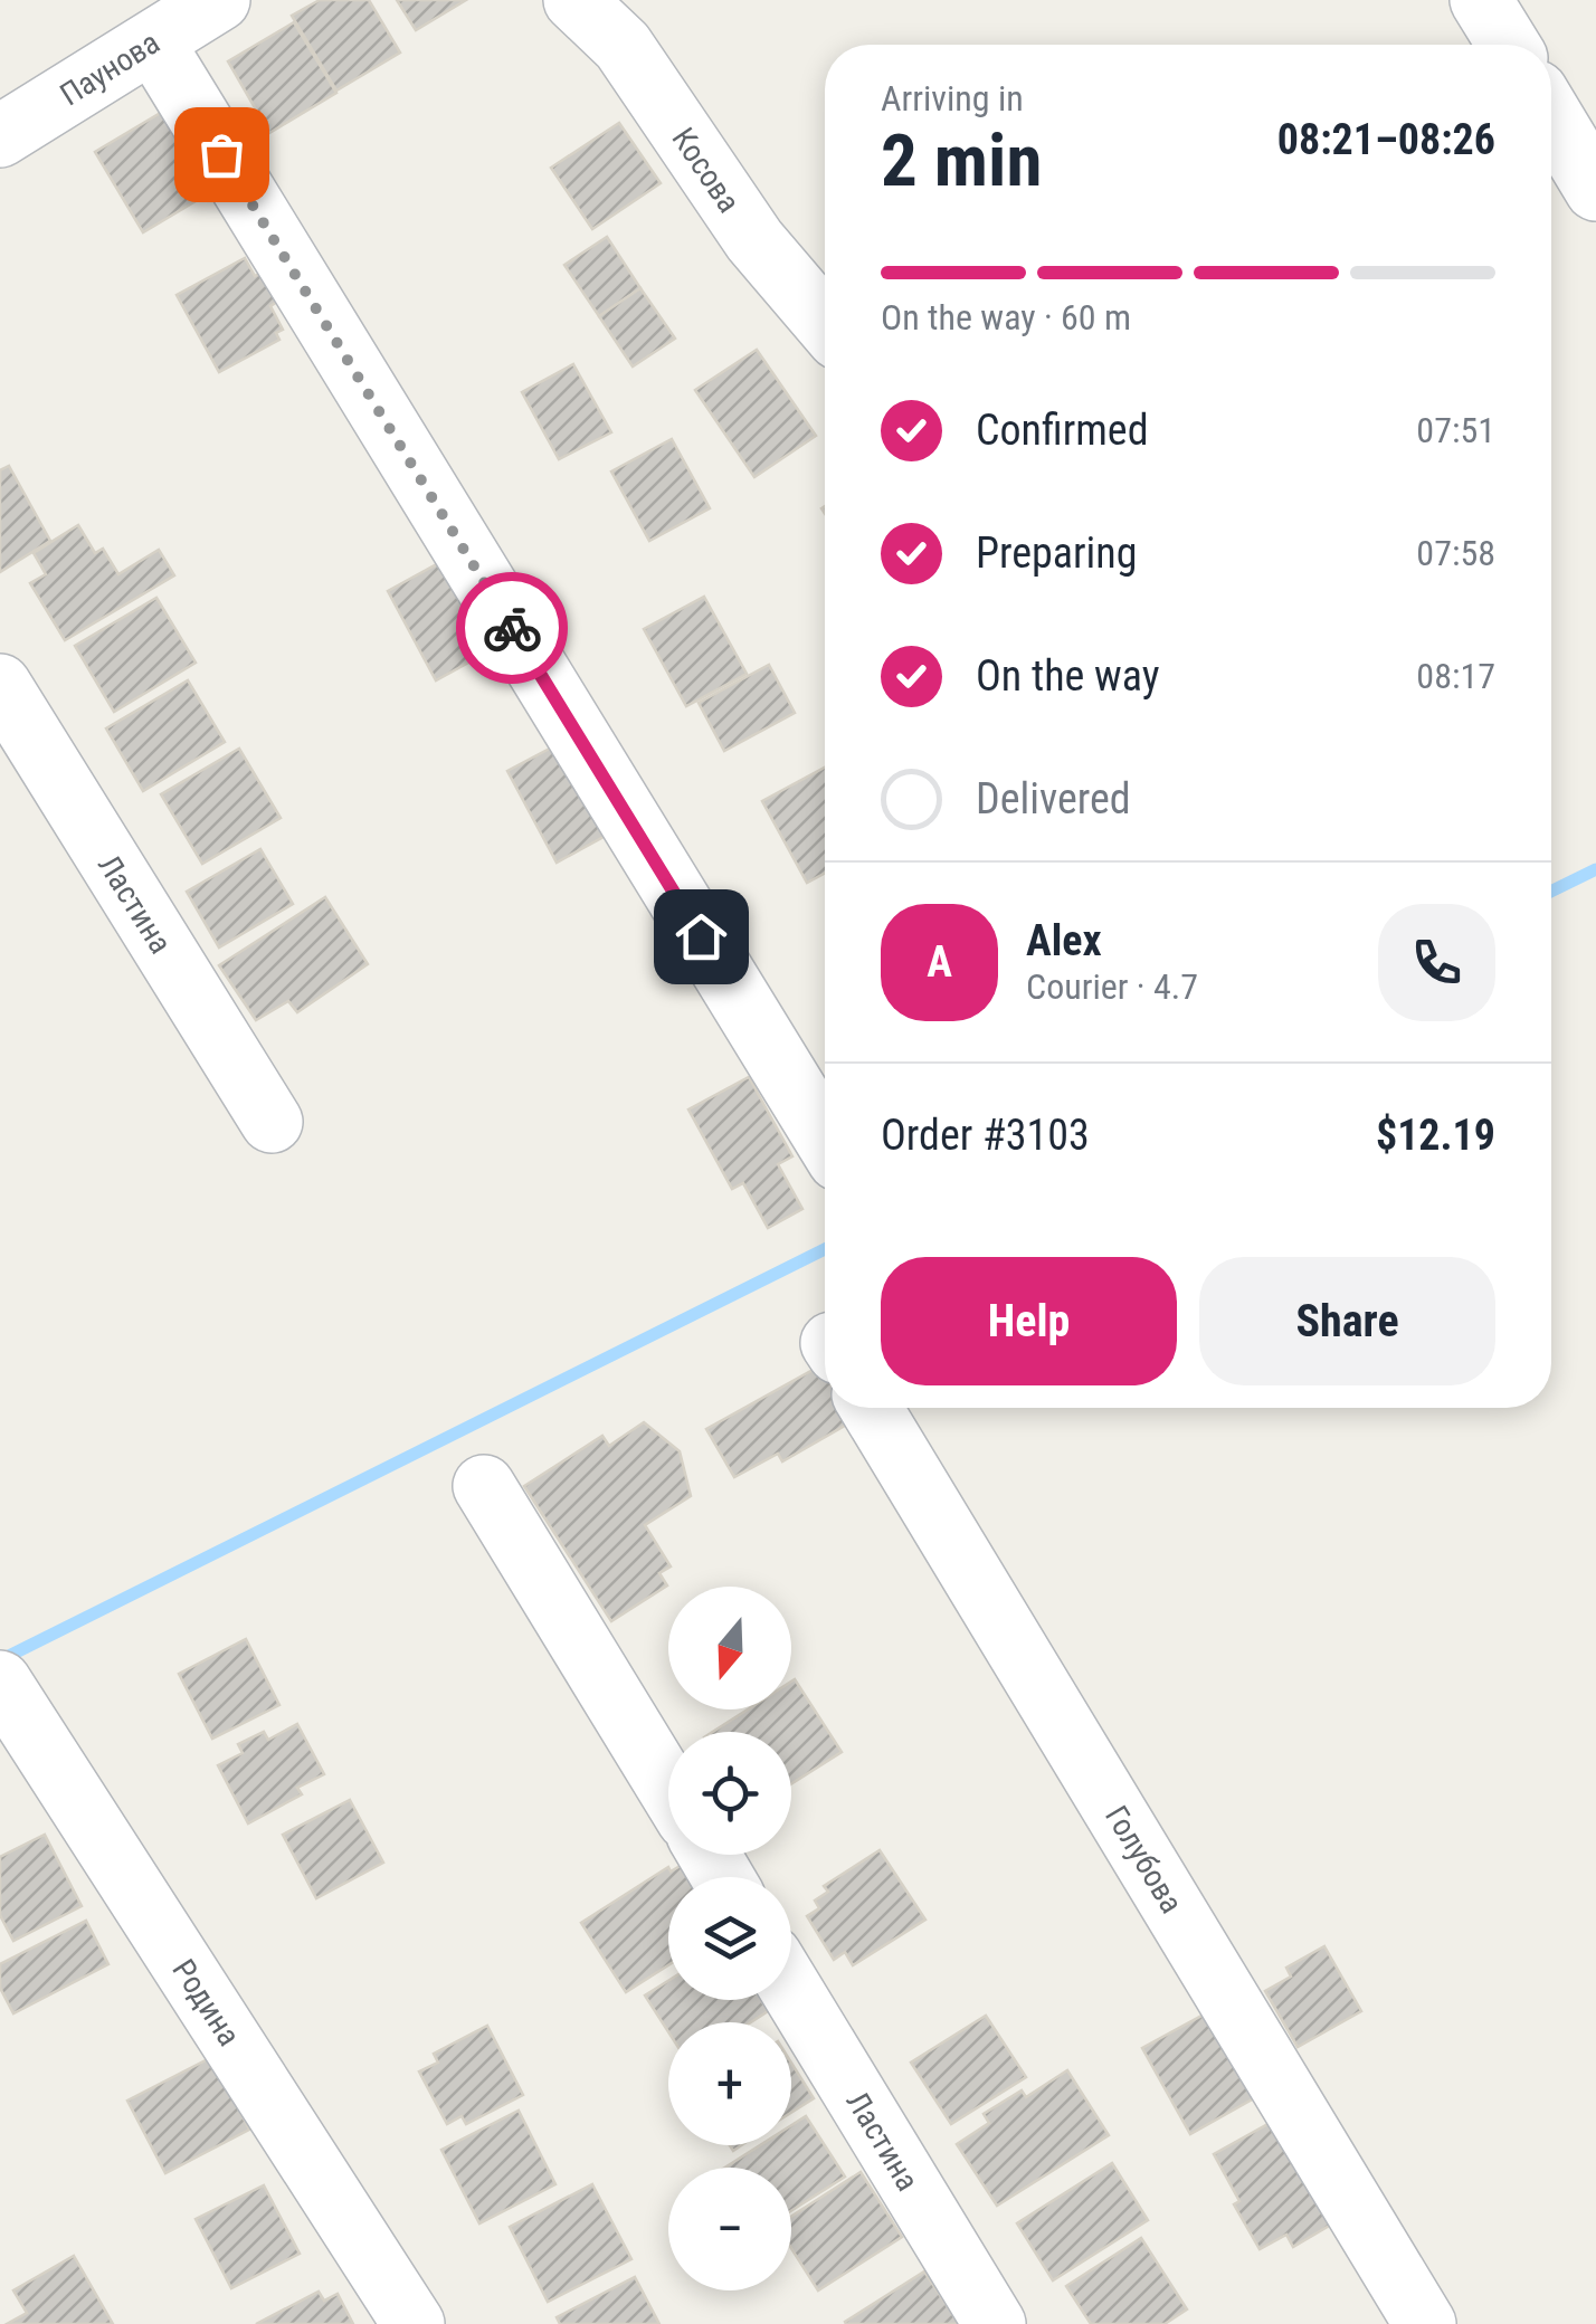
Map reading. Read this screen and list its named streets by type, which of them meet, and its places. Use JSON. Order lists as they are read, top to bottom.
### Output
{
  "streets": {
    "street": [
      "Паунова",
      "Косова",
      "Ластина",
      "Голубова",
      "Родина"
    ]
  },
  "north": "bottom",
  "page": {
    "heading": ["2 min", "Arriving in", "08:21–08:26"],
    "panel": [
      "Alex",
      "Courier · 4.7",
      "Order #3103",
      "$12.19"
    ],
    "bar": "On the way · 60 m",
    "list": [
      ["Confirmed", "07:51"],
      ["Preparing", "07:58"],
      ["On the way", "08:17"],
      "Delivered"
    ],
    "round": "A",
    "buttons": ["Help", "Share"],
    "map_buttons": ["+", "−"]
  }
}
